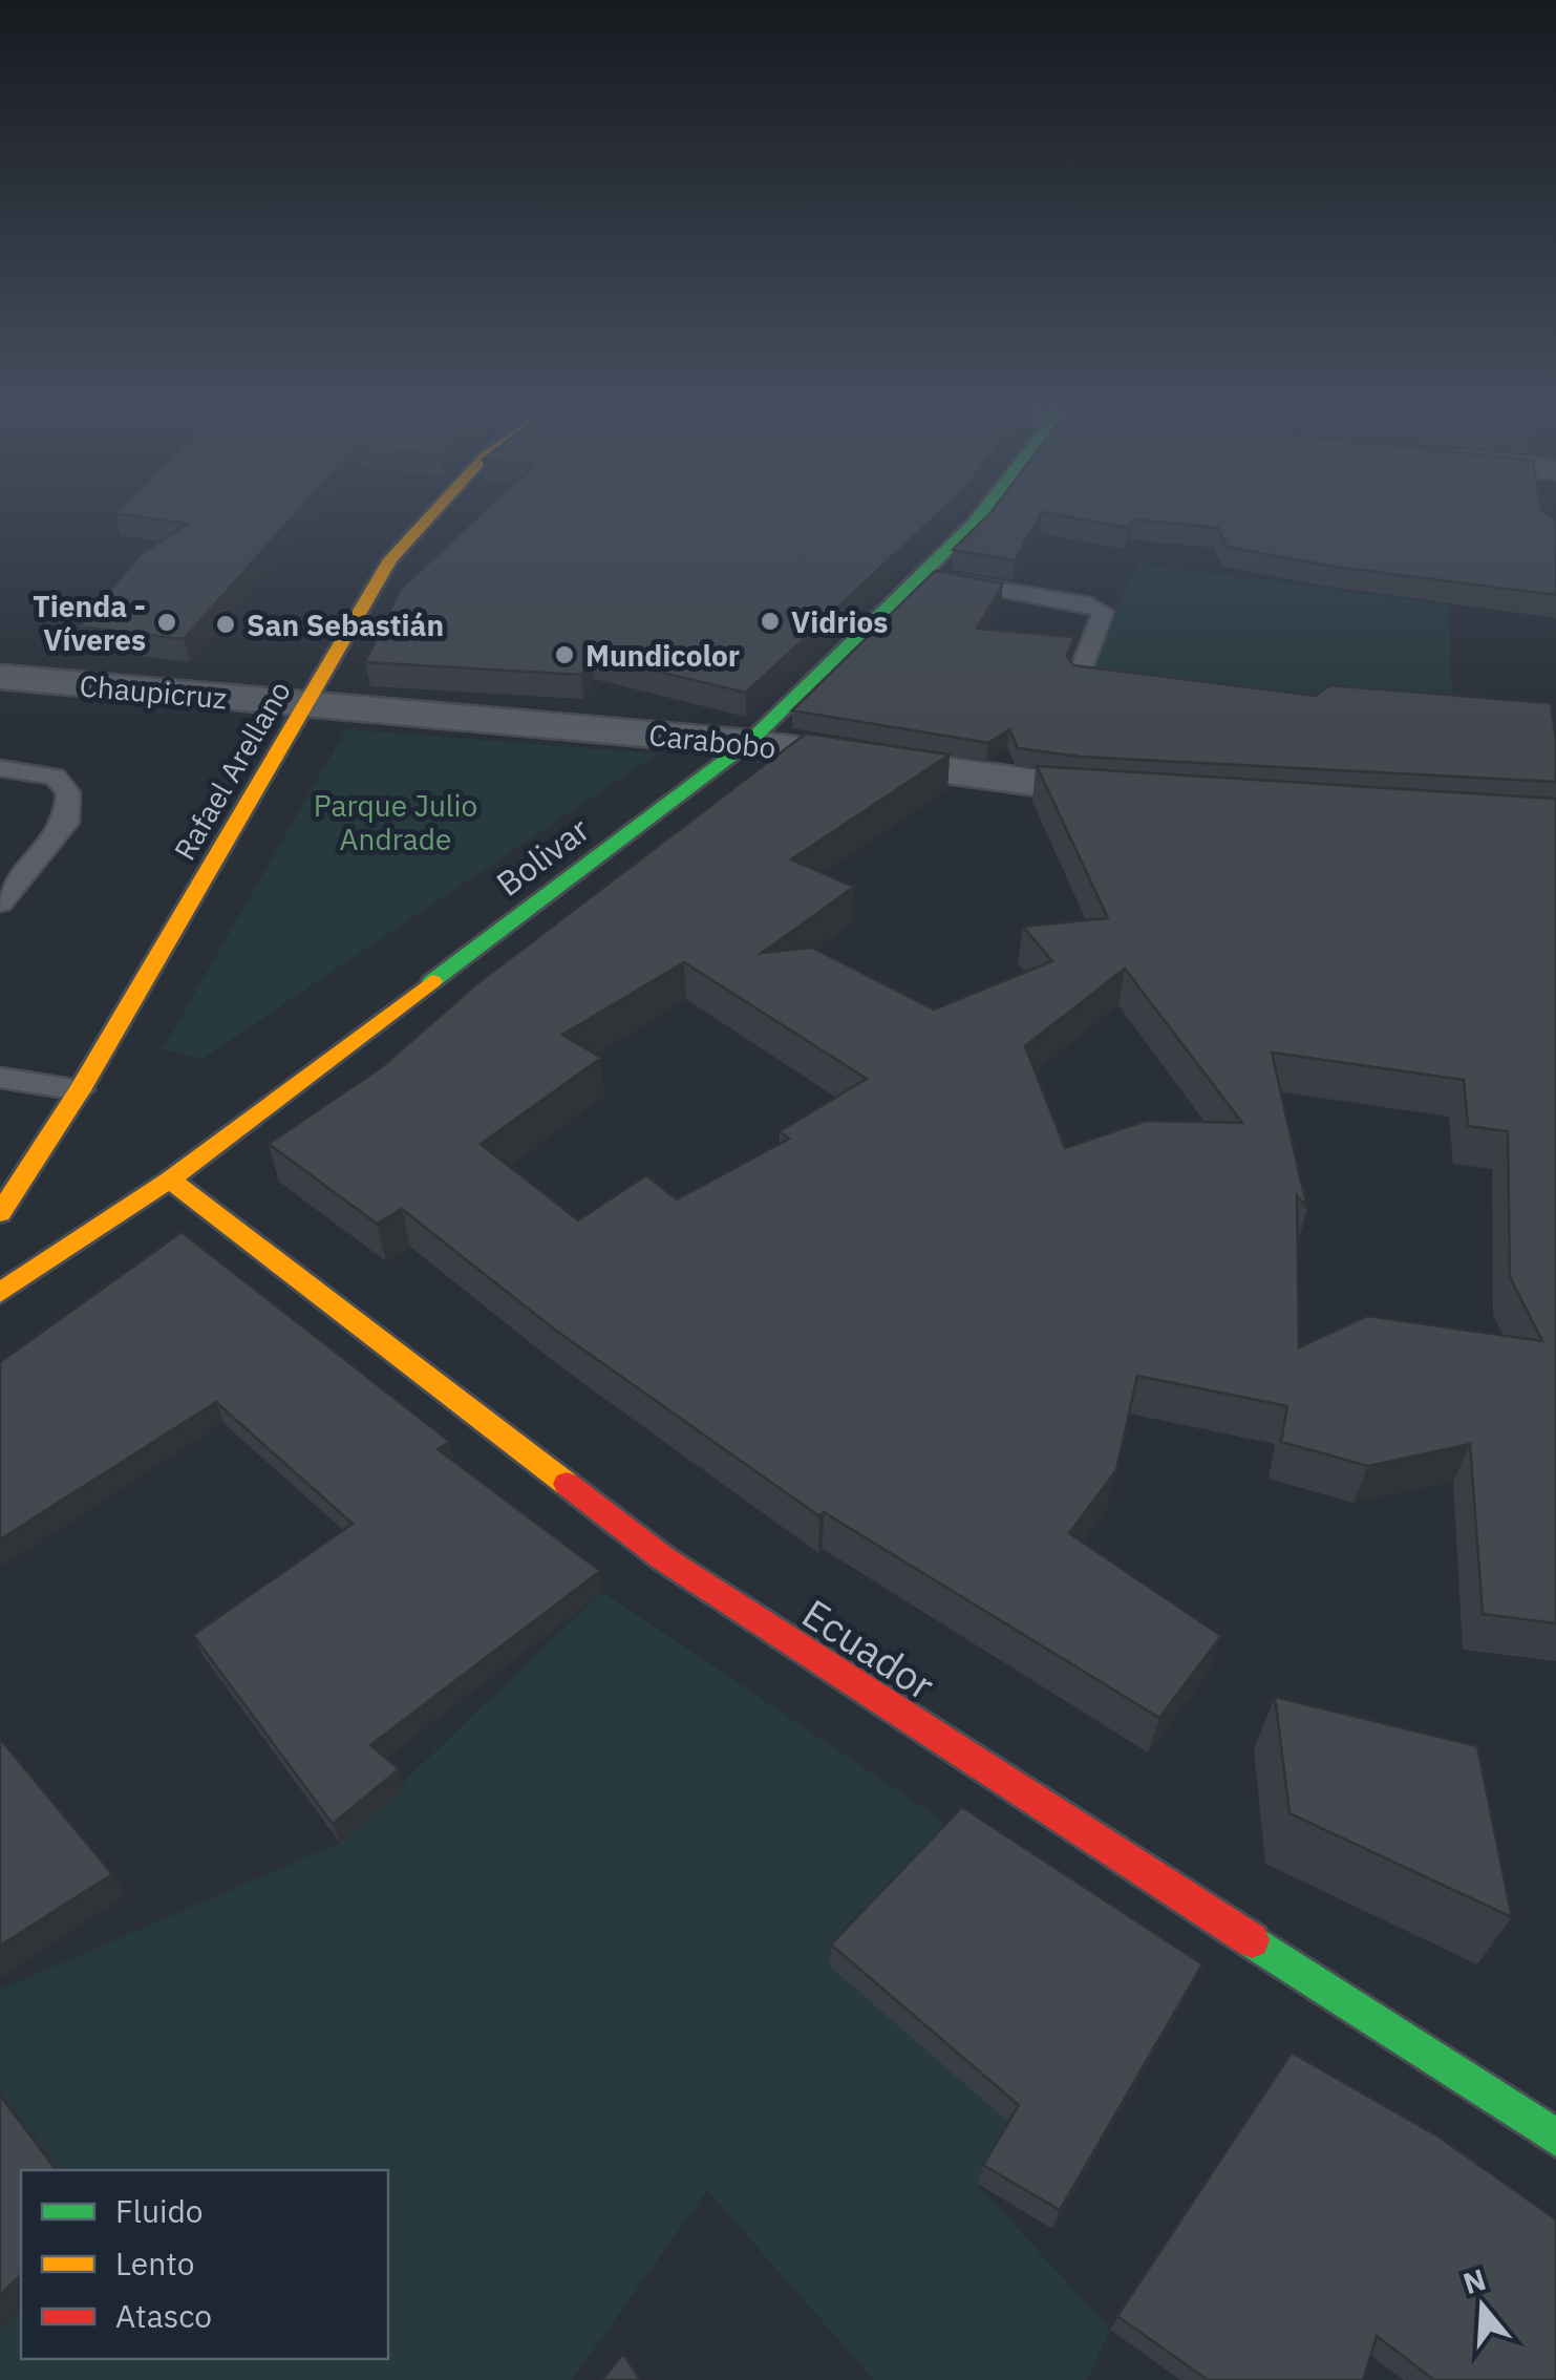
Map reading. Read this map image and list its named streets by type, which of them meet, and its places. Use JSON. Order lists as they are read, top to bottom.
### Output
{
  "streets": {
    "main road": ["Rafael Arellano", "Bolivar", "Ecuador"],
    "street": ["Chaupicruz", "Carabobo"]
  },
  "crossings": [
    ["Chaupicruz", "Carabobo"],
    ["Chaupicruz", "Rafael Arellano"],
    ["Carabobo", "Rafael Arellano"],
    ["Carabobo", "Bolivar"],
    ["Bolivar", "Ecuador"]
  ],
  "parks": ["Parque Julio Andrade"],
  "places": [
    "Vidrios",
    "Tienda - Víveres",
    "San Sebastián",
    "Mundicolor"
  ],
  "legend": ["Fluido", "Lento", "Atasco"],
  "north": "top"
}
